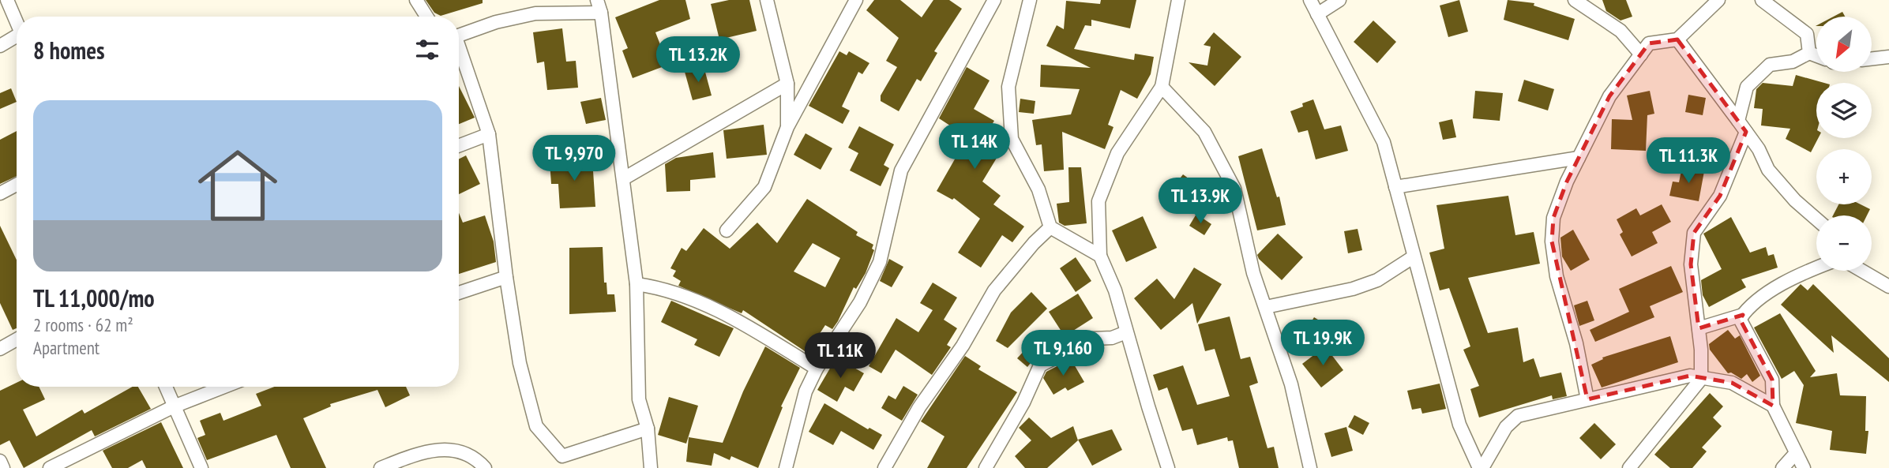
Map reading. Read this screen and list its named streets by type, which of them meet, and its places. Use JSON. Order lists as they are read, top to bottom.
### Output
{
  "north": "bottom left",
  "page": {
    "map_buttons": ["+", "−"],
    "heading": "8 homes",
    "price": [
      "TL 13.2K",
      "TL 14K",
      "TL 9,970",
      "TL 11.3K",
      "TL 13.9K",
      "TL 19.9K",
      "TL 9,160",
      "TL 11K"
    ],
    "list": [
      {
        "name": "TL 11,000/mo",
        "note": "2 rooms · 62 m² · Apartment"
      }
    ]
  }
}
